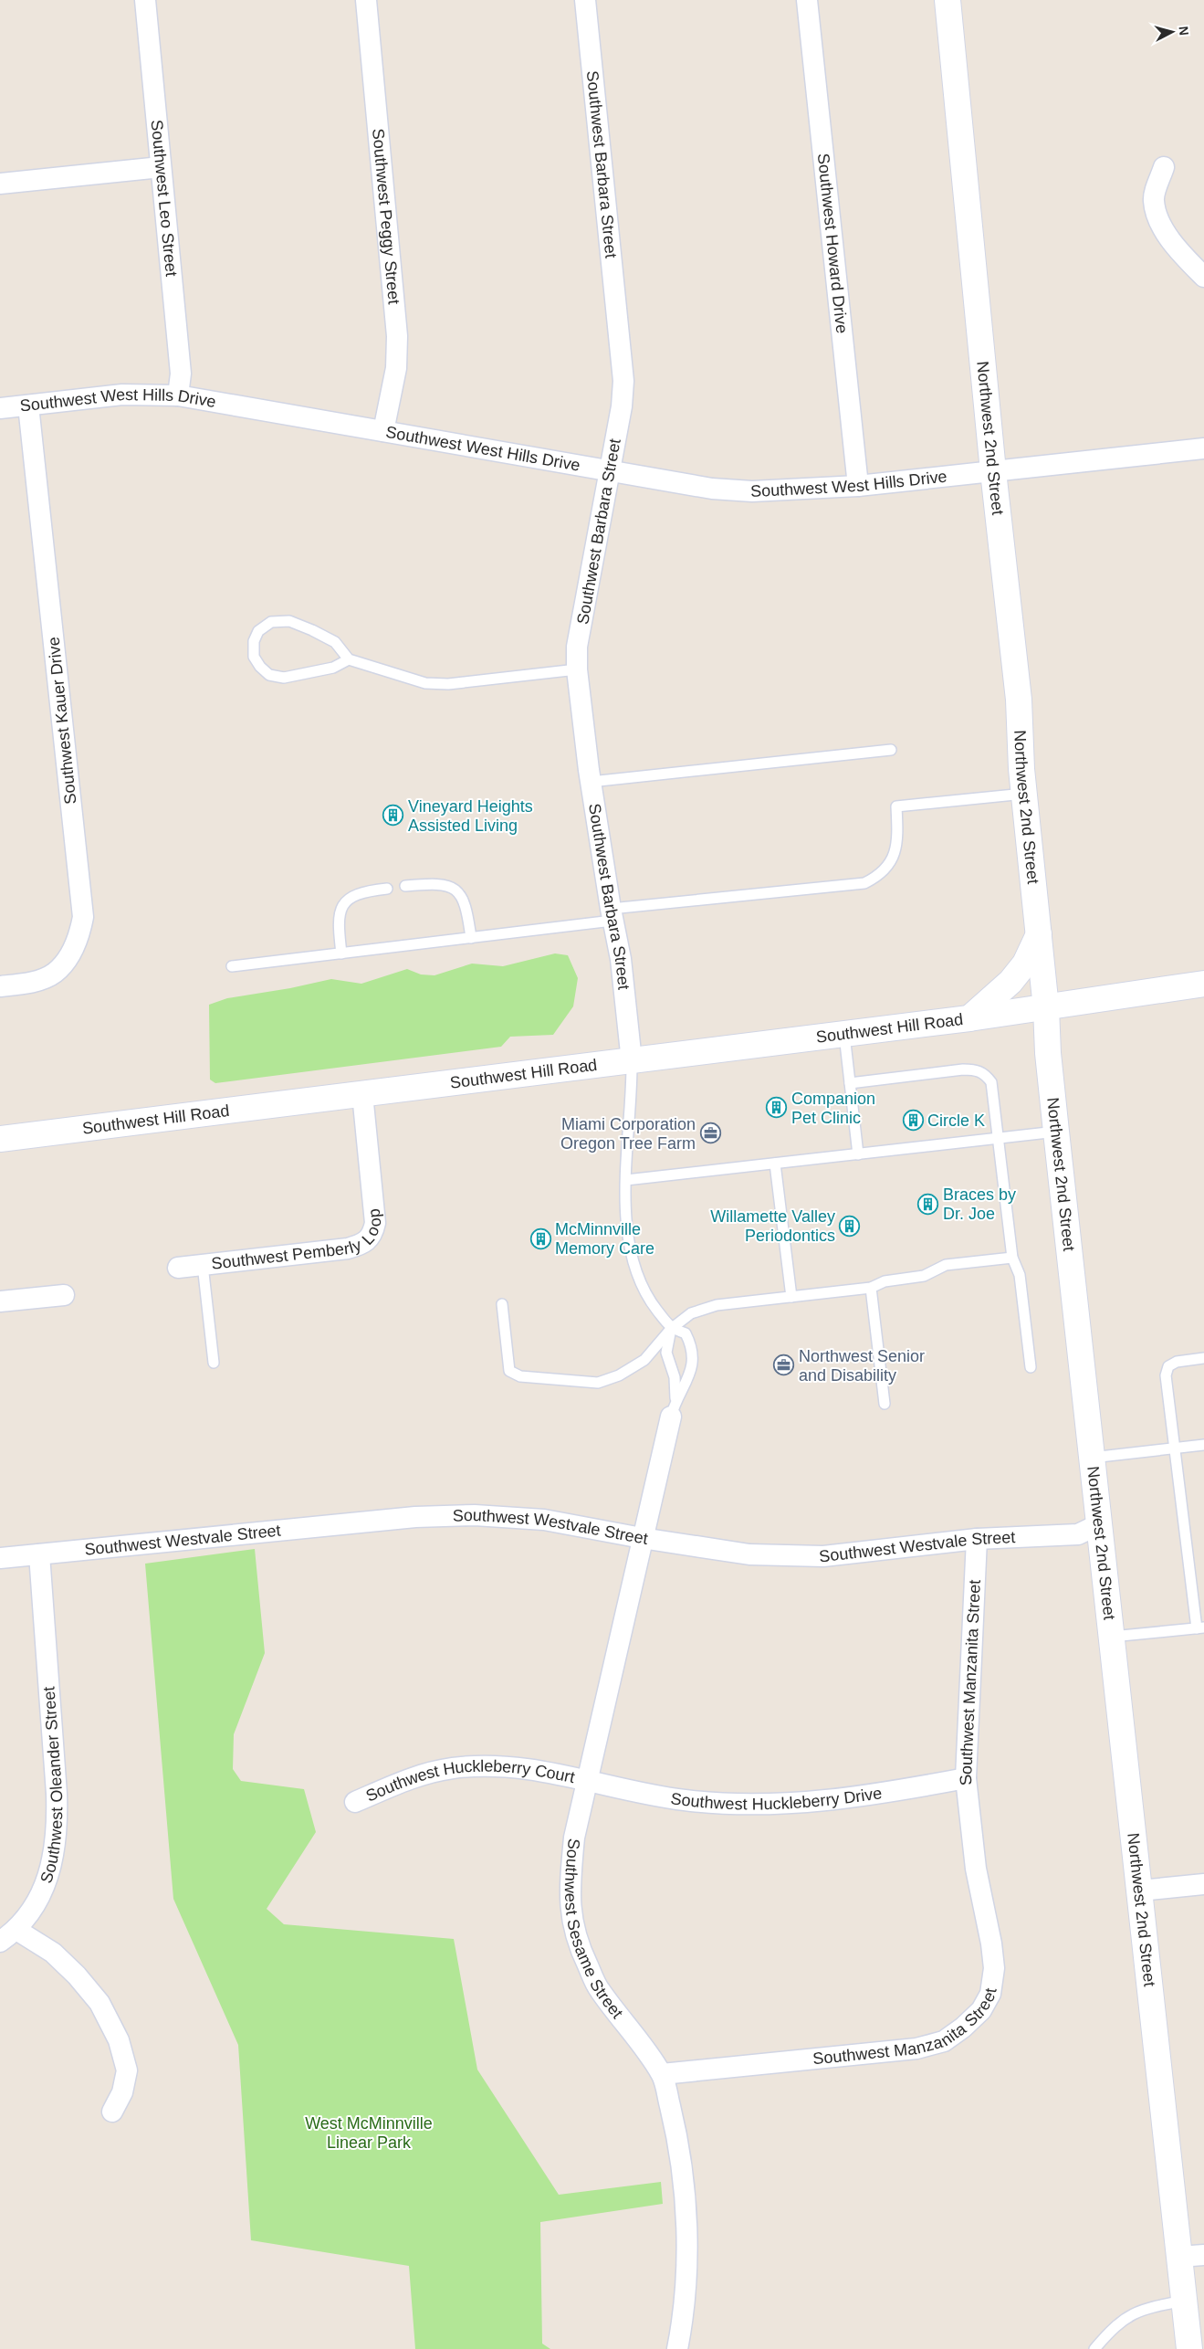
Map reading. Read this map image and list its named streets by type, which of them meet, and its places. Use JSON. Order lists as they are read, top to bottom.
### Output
{
  "streets": {
    "street": [
      "Southwest Barbara Street",
      "Southwest Leo Street",
      "Southwest Peggy Street",
      "Southwest Howard Drive",
      "Southwest West Hills Drive",
      "Northwest 2nd Street",
      "Southwest Kauer Drive",
      "Southwest Hill Road",
      "Southwest Pemberly Loop",
      "Southwest Westvale Street",
      "Southwest Manzanita Street",
      "Southwest Oleander Street",
      "Southwest Huckleberry Court",
      "Southwest Huckleberry Drive",
      "Southwest Sesame Street"
    ]
  },
  "crossings": [
    ["Southwest Barbara Street", "Southwest West Hills Drive"],
    ["Southwest Barbara Street", "Southwest Hill Road"],
    ["Southwest Leo Street", "Southwest West Hills Drive"],
    ["Southwest Peggy Street", "Southwest West Hills Drive"],
    ["Southwest Howard Drive", "Southwest West Hills Drive"],
    ["Southwest West Hills Drive", "Northwest 2nd Street"],
    ["Southwest West Hills Drive", "Southwest Kauer Drive"],
    ["Northwest 2nd Street", "Southwest Hill Road"],
    ["Northwest 2nd Street", "Southwest Westvale Street"],
    ["Southwest Hill Road", "Southwest Pemberly Loop"],
    ["Southwest Westvale Street", "Southwest Manzanita Street"],
    ["Southwest Westvale Street", "Southwest Oleander Street"],
    ["Southwest Westvale Street", "Southwest Sesame Street"],
    ["Southwest Manzanita Street", "Southwest Huckleberry Drive"],
    ["Southwest Manzanita Street", "Southwest Sesame Street"],
    ["Southwest Huckleberry Court", "Southwest Huckleberry Drive"],
    ["Southwest Huckleberry Court", "Southwest Sesame Street"],
    ["Southwest Huckleberry Drive", "Southwest Sesame Street"]
  ],
  "parks": ["West McMinnville Linear Park"],
  "places": {
    "building": [
      "Vineyard Heights Assisted Living",
      "Companion Pet Clinic",
      "Circle K",
      "Braces by Dr. Joe",
      "Willamette Valley Periodontics",
      "McMinnville Memory Care"
    ],
    "office": ["Miami Corporation Oregon Tree Farm", "Northwest Senior and Disability"]
  },
  "north": "right"
}
